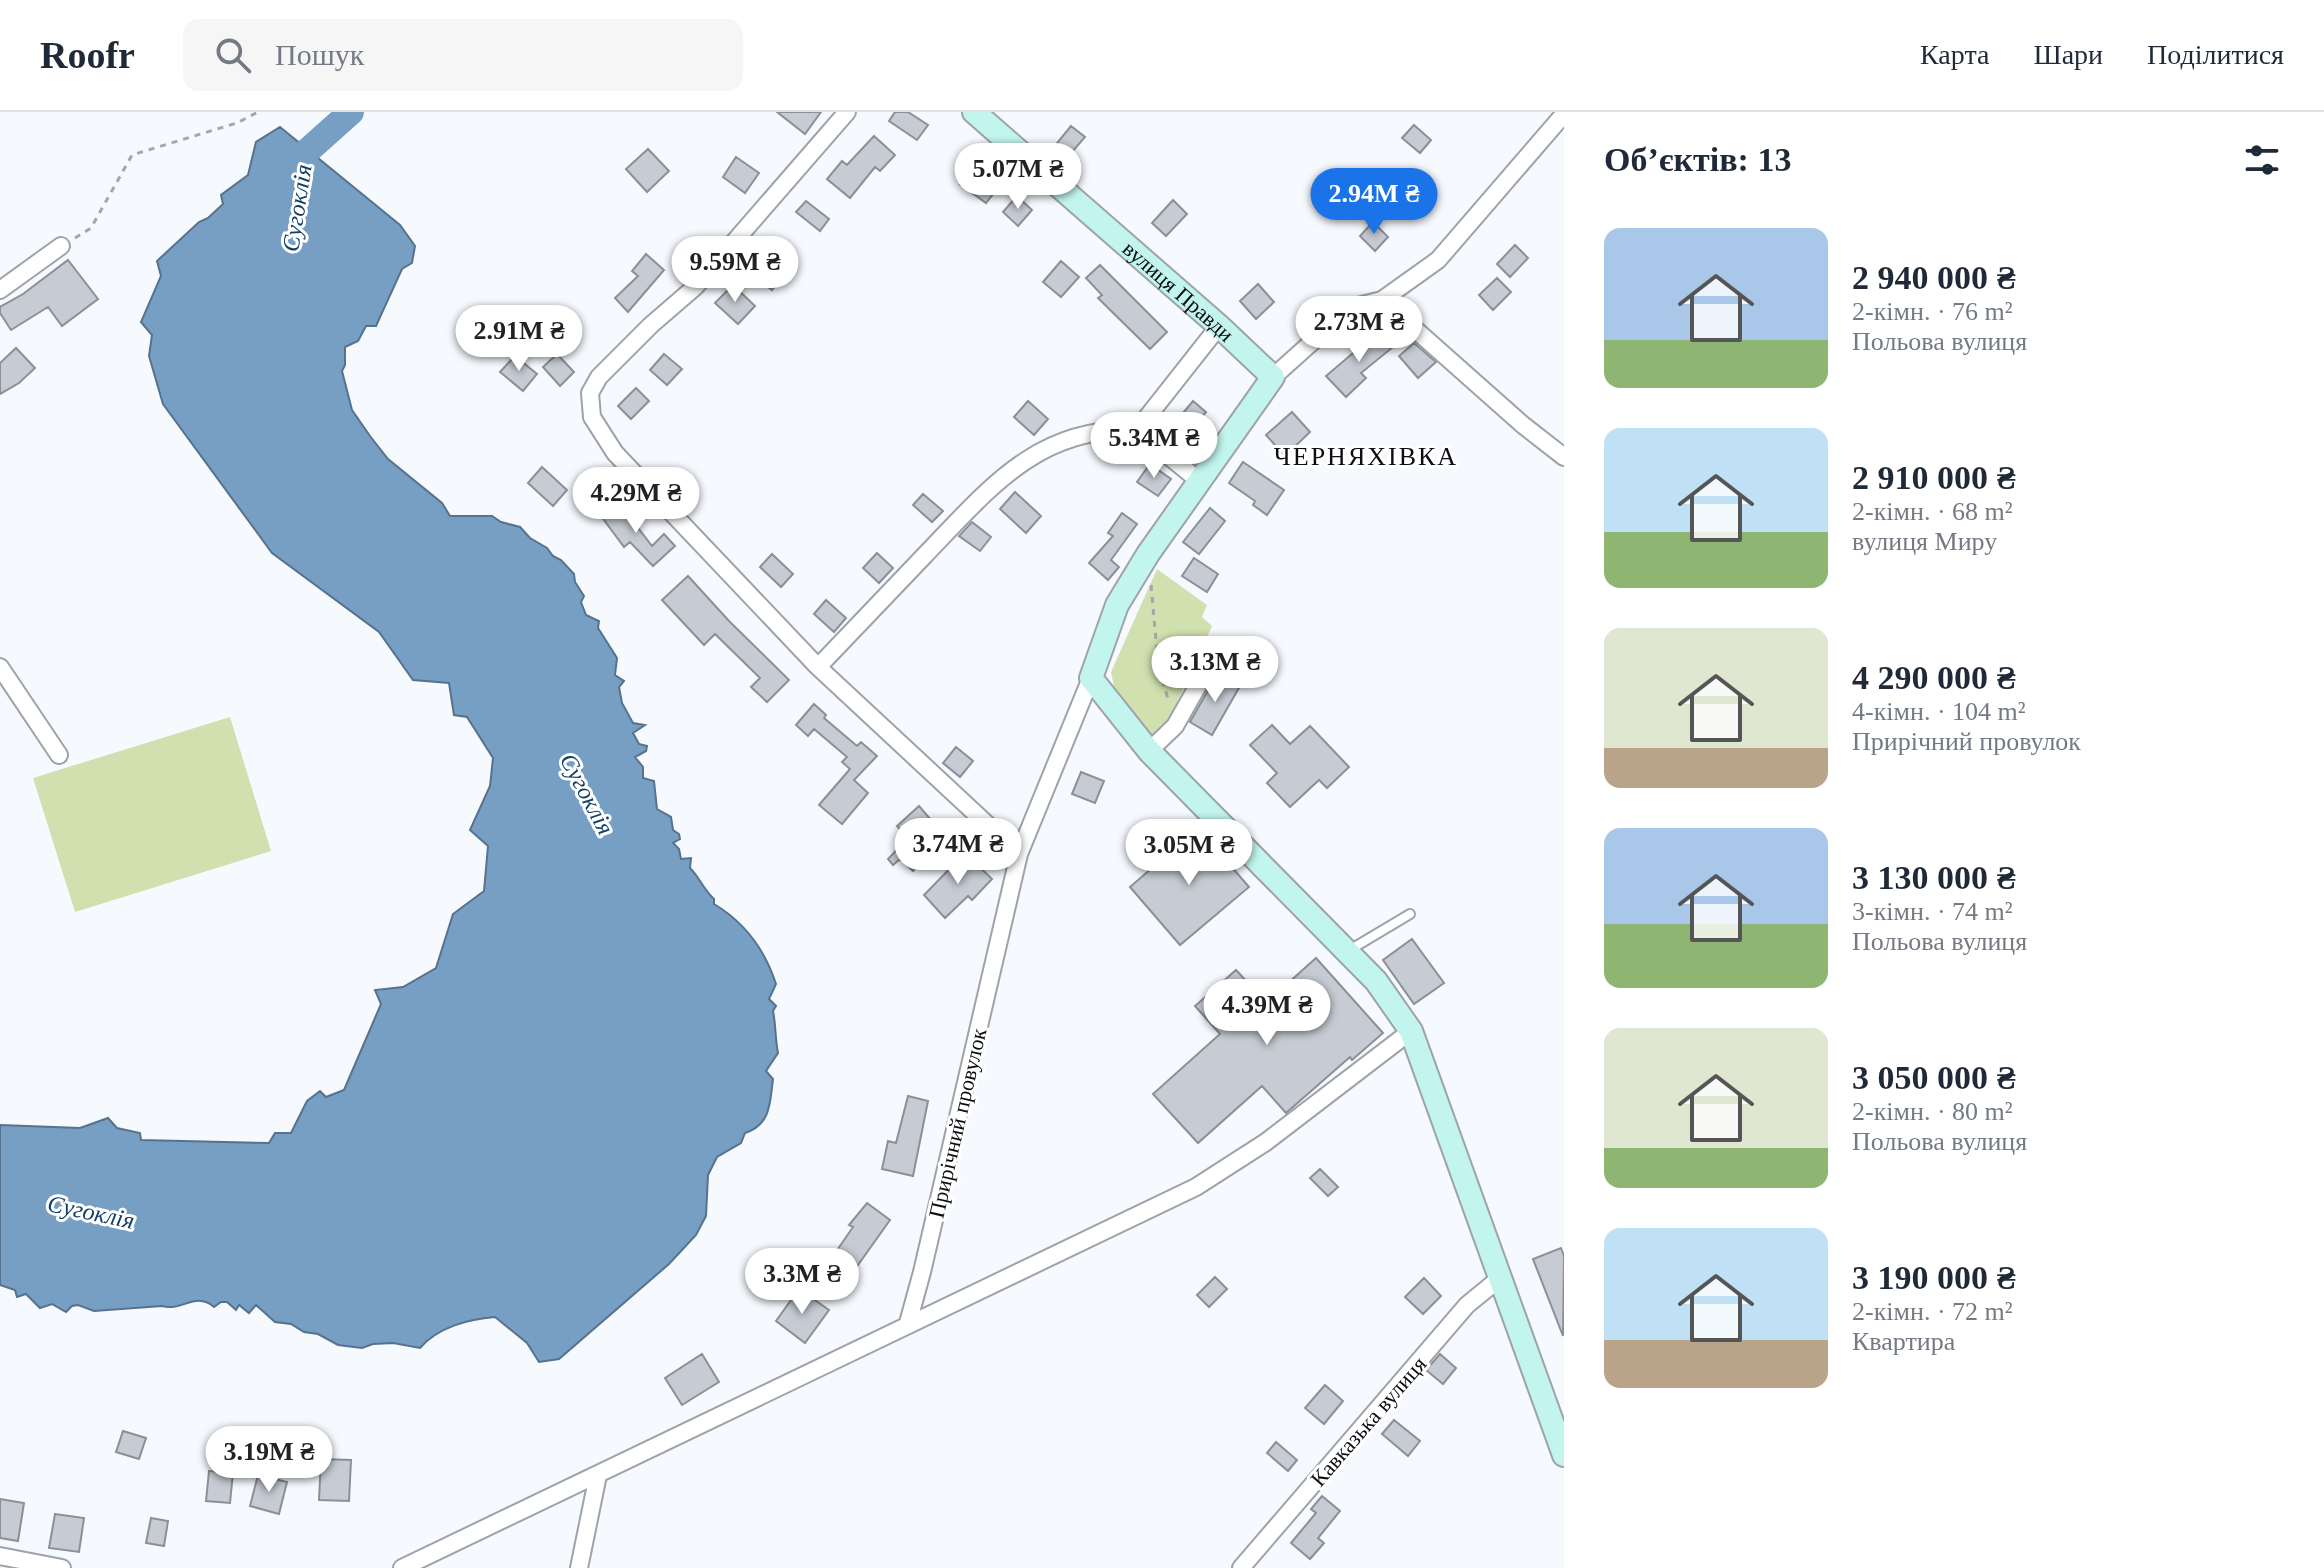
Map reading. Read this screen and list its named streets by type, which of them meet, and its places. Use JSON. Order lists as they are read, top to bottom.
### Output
{
  "streets": {
    "street": ["вулиця Правди", "Прирічний провулок", "Кавказька вулиця"]
  },
  "districts": ["ЧЕРНЯХІВКА"],
  "water": ["Сугоклія"],
  "page": {
    "header": "Roofr",
    "search": "Пошук",
    "nav": ["Карта", "Шари", "Поділитися"],
    "heading": "Об’єктів: 13",
    "price": [
      "5.07M ₴",
      "2.94M ₴",
      "9.59M ₴",
      "2.73M ₴",
      "2.91M ₴",
      "5.34M ₴",
      "4.29M ₴",
      "3.13M ₴",
      "3.74M ₴",
      "3.05M ₴",
      "4.39M ₴",
      "3.3M ₴",
      "3.19M ₴"
    ],
    "list": [
      {
        "name": "2 940 000 ₴",
        "note": "2-кімн. · 76 m² · Польова вулиця"
      },
      {
        "name": "2 910 000 ₴",
        "note": "2-кімн. · 68 m² · вулиця Миру"
      },
      {
        "name": "4 290 000 ₴",
        "note": "4-кімн. · 104 m² · Прирічний провулок"
      },
      {
        "name": "3 130 000 ₴",
        "note": "3-кімн. · 74 m² · Польова вулиця"
      },
      {
        "name": "3 050 000 ₴",
        "note": "2-кімн. · 80 m² · Польова вулиця"
      },
      {
        "name": "3 190 000 ₴",
        "note": "2-кімн. · 72 m² · Квартира"
      }
    ]
  }
}
